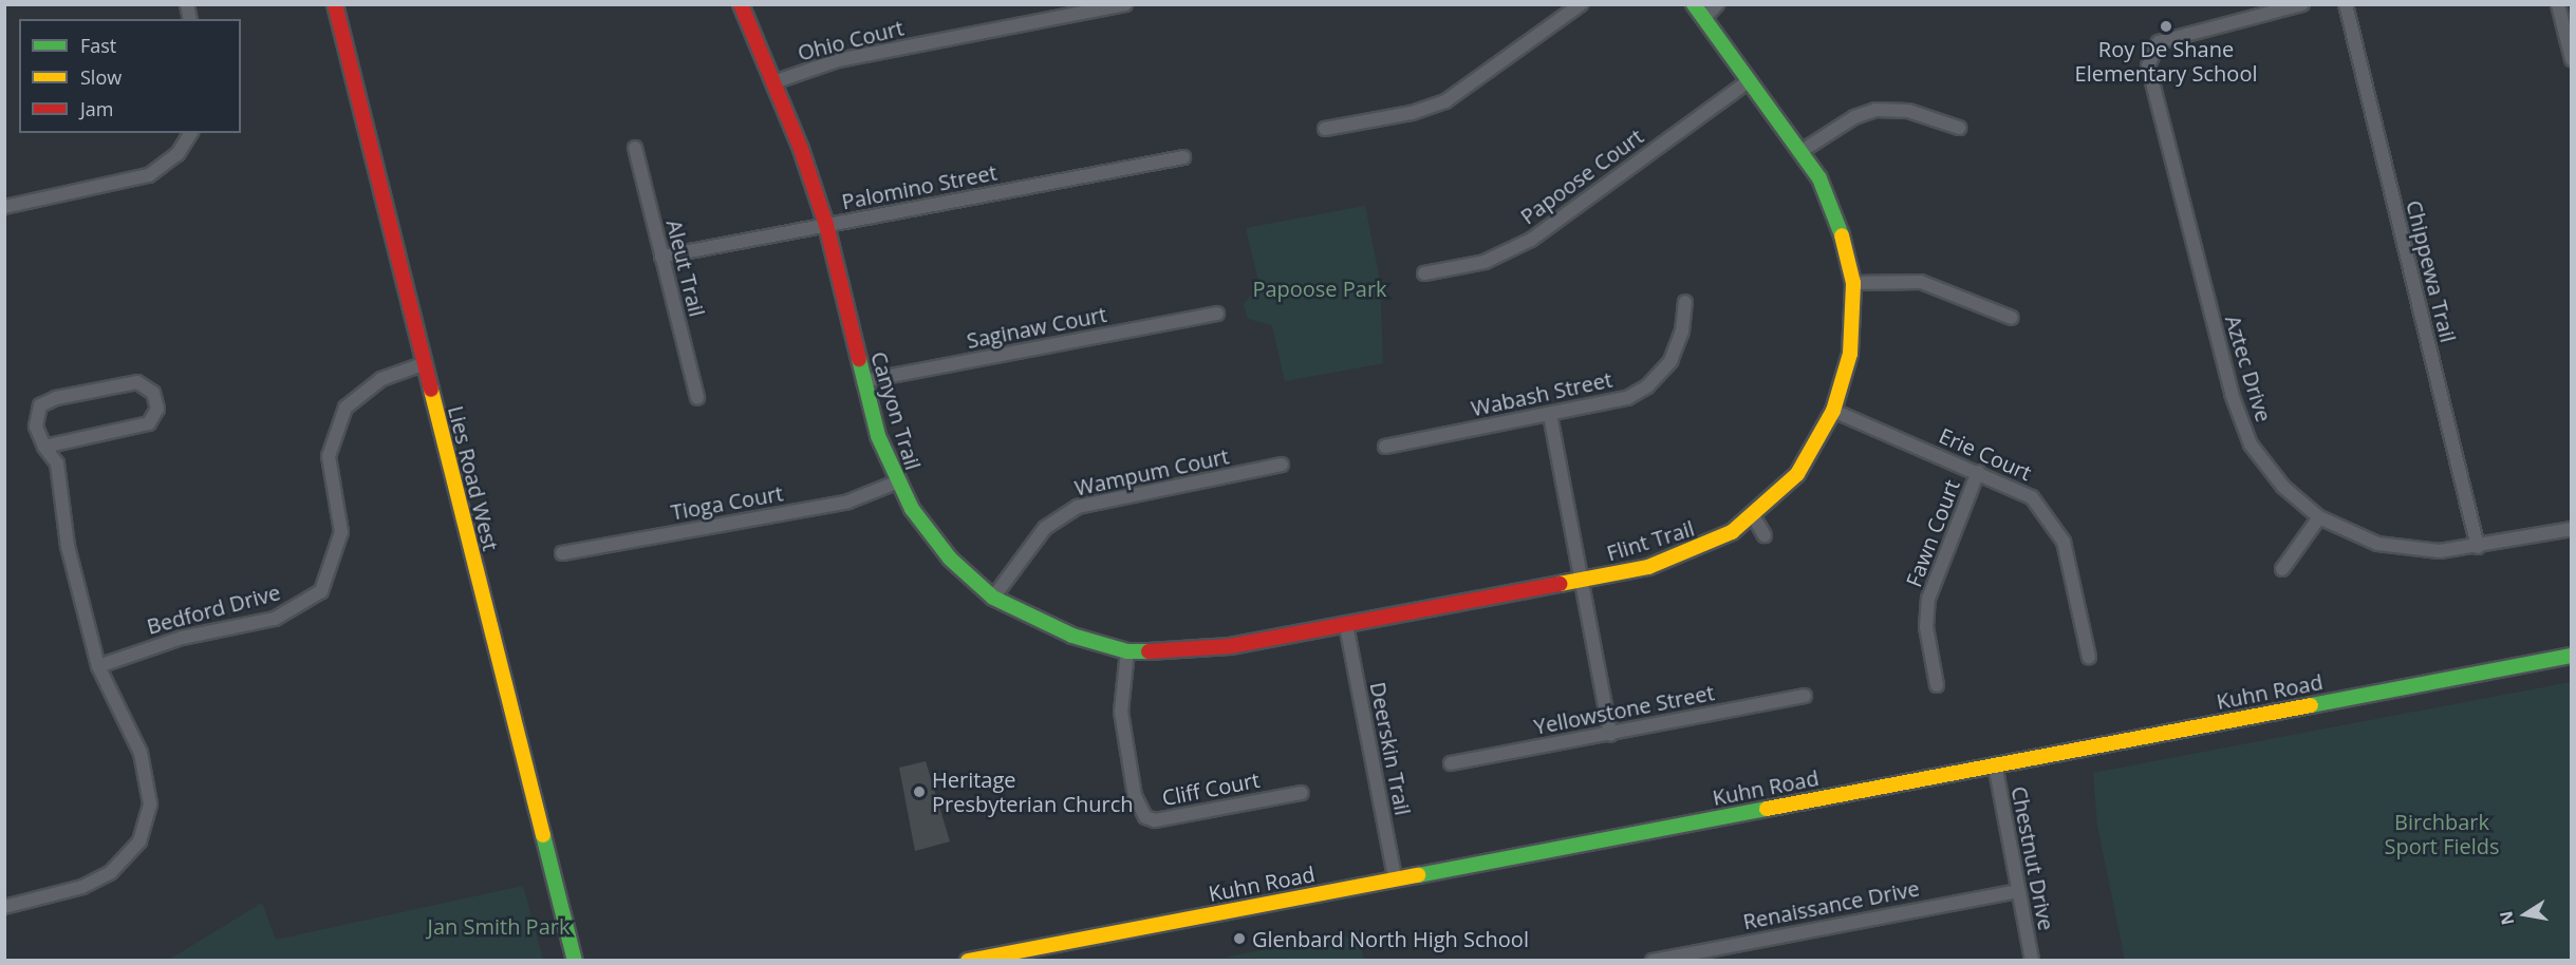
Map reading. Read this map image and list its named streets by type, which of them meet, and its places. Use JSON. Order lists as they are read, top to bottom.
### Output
{
  "streets": {
    "street": [
      "Ohio Court",
      "Papoose Court",
      "Palomino Street",
      "Aleut Trail",
      "Chippewa Trail",
      "Saginaw Court",
      "Aztec Drive",
      "Wabash Street",
      "Canyon Trail",
      "Erie Court",
      "Wampum Court",
      "Lies Road West",
      "Tioga Court",
      "Fawn Court",
      "Flint Trail",
      "Bedford Drive",
      "Kuhn Road",
      "Yellowstone Street",
      "Deerskin Trail",
      "Cliff Court",
      "Chestnut Drive",
      "Renaissance Drive"
    ]
  },
  "crossings": [
    ["Ohio Court", "Canyon Trail"],
    ["Papoose Court", "Flint Trail"],
    ["Palomino Street", "Aleut Trail"],
    ["Palomino Street", "Canyon Trail"],
    ["Chippewa Trail", "Aztec Drive"],
    ["Saginaw Court", "Canyon Trail"],
    ["Canyon Trail", "Wampum Court"],
    ["Canyon Trail", "Tioga Court"],
    ["Canyon Trail", "Flint Trail"],
    ["Canyon Trail", "Deerskin Trail"],
    ["Canyon Trail", "Cliff Court"],
    ["Erie Court", "Fawn Court"],
    ["Erie Court", "Flint Trail"],
    ["Lies Road West", "Bedford Drive"],
    ["Flint Trail", "Deerskin Trail"],
    ["Kuhn Road", "Deerskin Trail"],
    ["Kuhn Road", "Chestnut Drive"],
    ["Chestnut Drive", "Renaissance Drive"]
  ],
  "parks": ["Papoose Park", "Birchbark Sport Fields", "Jan Smith Park"],
  "places": ["Roy De Shane Elementary School", "Heritage Presbyterian Church", "Glenbard North High School"],
  "legend": ["Fast", "Slow", "Jam"],
  "north": "left"
}
